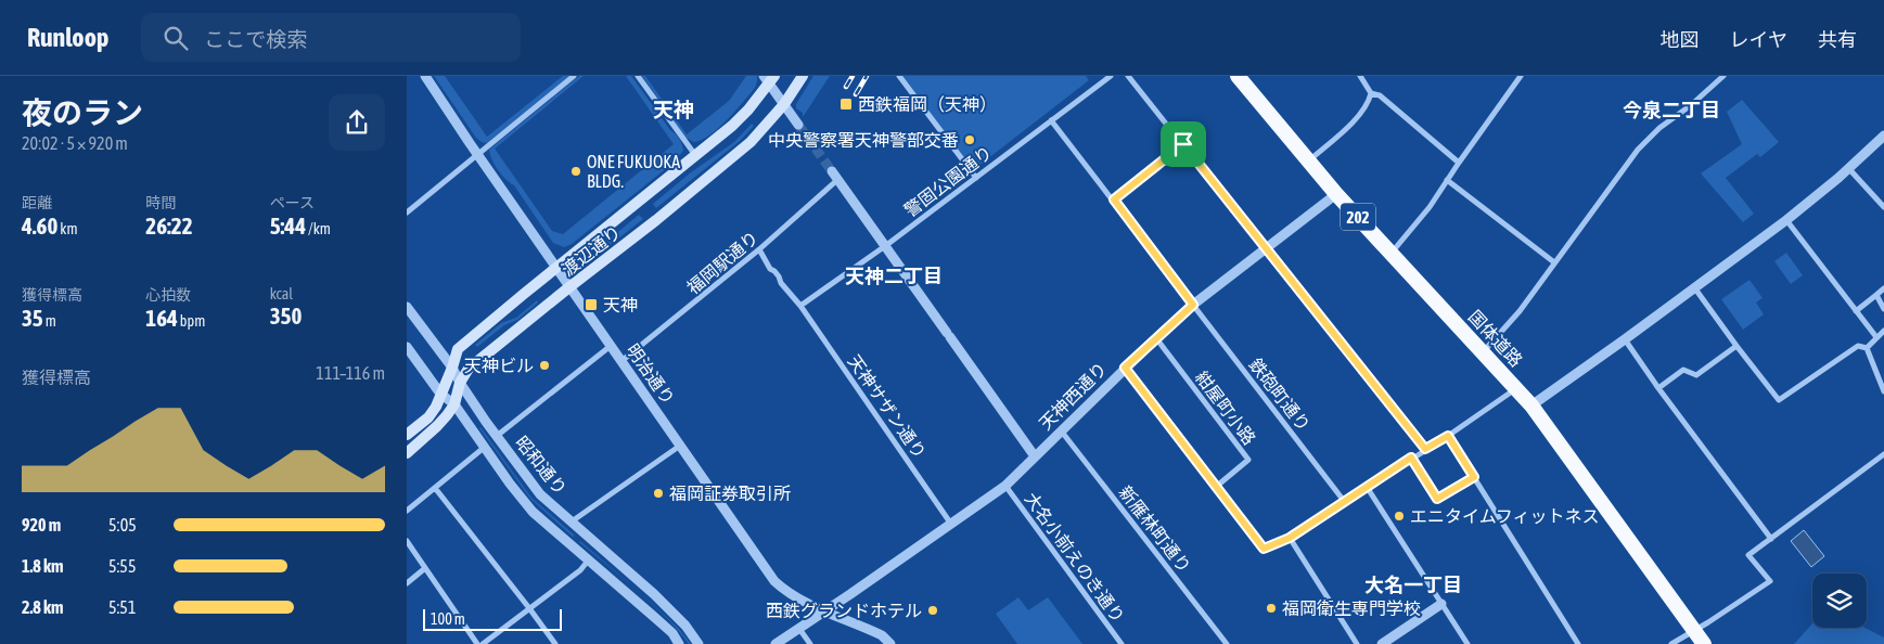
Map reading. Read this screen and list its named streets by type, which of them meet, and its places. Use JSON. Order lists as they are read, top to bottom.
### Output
{
  "streets": {
    "highway": ["202", "国体道路"],
    "main road": ["渡辺通り"],
    "street": [
      "警固公園通り",
      "福岡駅通り",
      "明治通り",
      "鉄砲町通り",
      "天神西通り",
      "天神サザン通り",
      "紺屋町小路",
      "昭和通り",
      "新雁林町通り",
      "大名小前えのき通り"
    ]
  },
  "crossings": [
    ["警固公園通り", "鉄砲町通り"],
    ["警固公園通り", "天神サザン通り"],
    ["渡辺通り", "明治通り"],
    ["渡辺通り", "昭和通り"],
    ["福岡駅通り", "明治通り"],
    ["福岡駅通り", "天神サザン通り"],
    ["国体道路", "天神西通り"],
    ["明治通り", "天神西通り"],
    ["鉄砲町通り", "天神西通り"],
    ["天神西通り", "天神サザン通り"],
    ["天神西通り", "紺屋町小路"],
    ["天神西通り", "新雁林町通り"],
    ["天神西通り", "大名小前えのき通り"]
  ],
  "districts": [
    "天神",
    "今泉二丁目",
    "天神二丁目",
    "大名一丁目"
  ],
  "places": {
    "transit": ["西鉄福岡（天神）", "天神"],
    "other": [
      "中央警察署天神警部交番",
      "ONE FUKUOKA BLDG.",
      "天神ビル",
      "福岡証券取引所",
      "エニタイムフィットネス",
      "福岡衛生専門学校",
      "西鉄グランドホテル"
    ]
  },
  "scale_bar": "100 m",
  "page": {
    "header": "Runloop",
    "search": "ここで検索",
    "nav": ["地図", "レイヤ", "共有"],
    "heading": ["夜のラン", "20:02 · 5 × 920 m"],
    "stats": [
      ["距離", "4.60 km"],
      ["時間", "26:22"],
      ["ペース", "5:44 /km"],
      ["獲得標高", "35 m"],
      ["心拍数", "164 bpm"],
      ["kcal", "350"]
    ],
    "chart": ["獲得標高", "111–116 m"],
    "list": [
      {
        "name": "920 m",
        "note": "5:05"
      },
      {
        "name": "1.8 km",
        "note": "5:55"
      },
      {
        "name": "2.8 km",
        "note": "5:51"
      }
    ],
    "scale": "100 m"
  }
}
